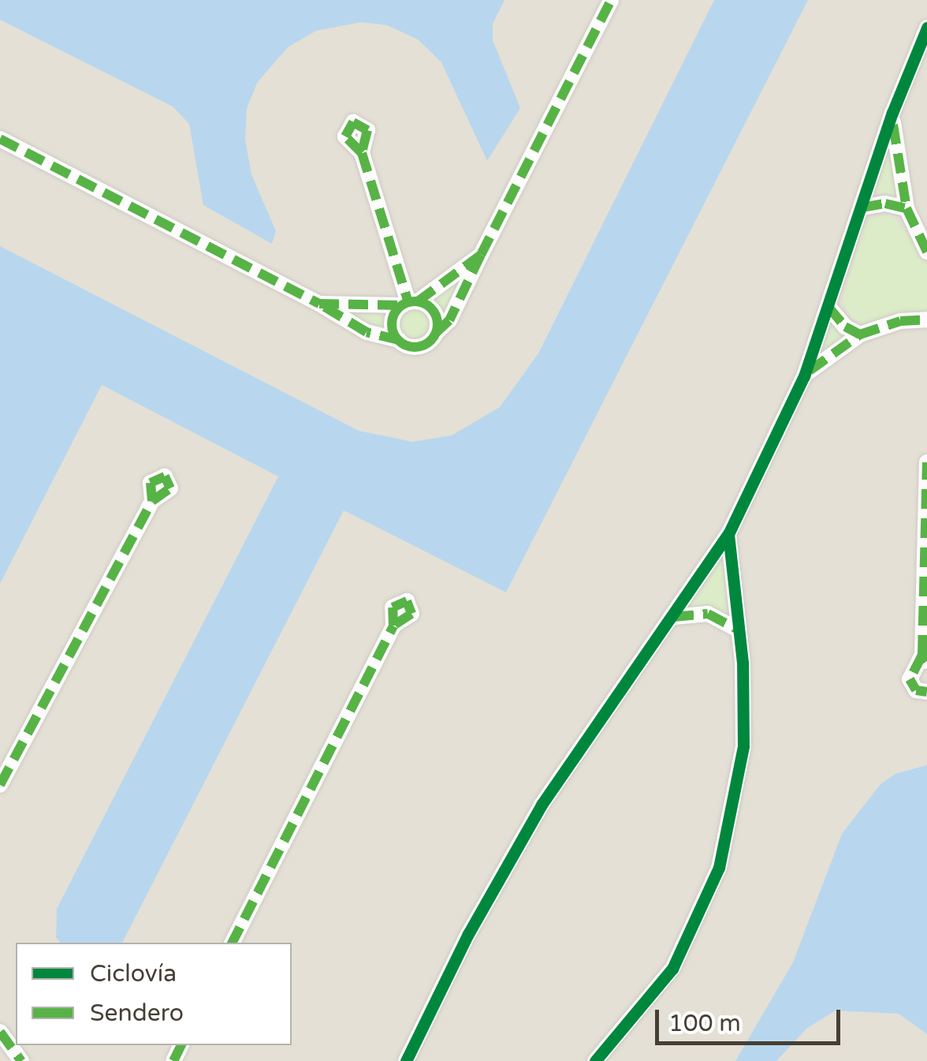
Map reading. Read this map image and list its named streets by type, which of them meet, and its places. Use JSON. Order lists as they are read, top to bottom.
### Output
{
  "legend": ["Ciclovía", "Sendero"],
  "scale_bar": "100 m"
}
